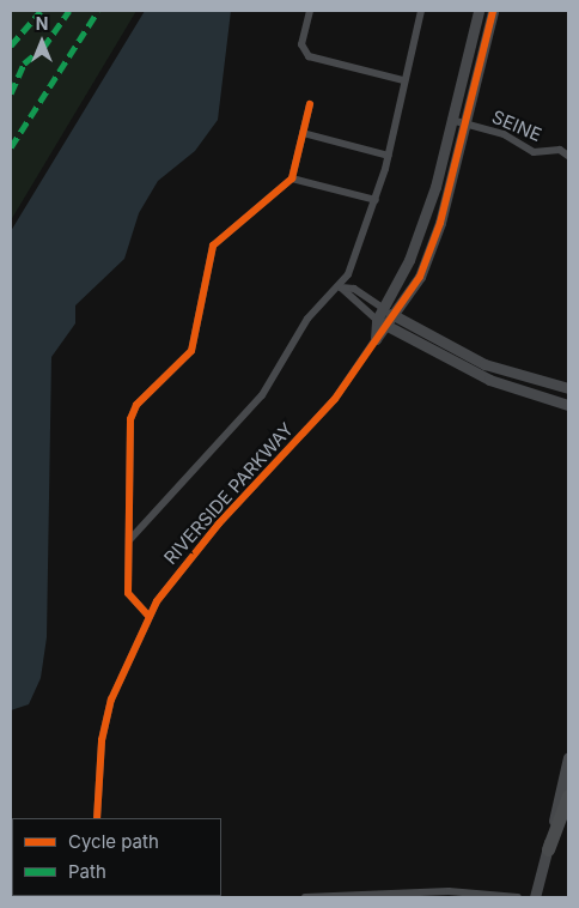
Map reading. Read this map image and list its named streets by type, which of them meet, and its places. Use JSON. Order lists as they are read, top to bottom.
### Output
{
  "streets": {
    "street": ["SEINE", "RIVERSIDE PARKWAY"]
  },
  "crossings": [
    ["SEINE", "RIVERSIDE PARKWAY"]
  ],
  "legend": ["Cycle path", "Path"],
  "north": "top"
}
